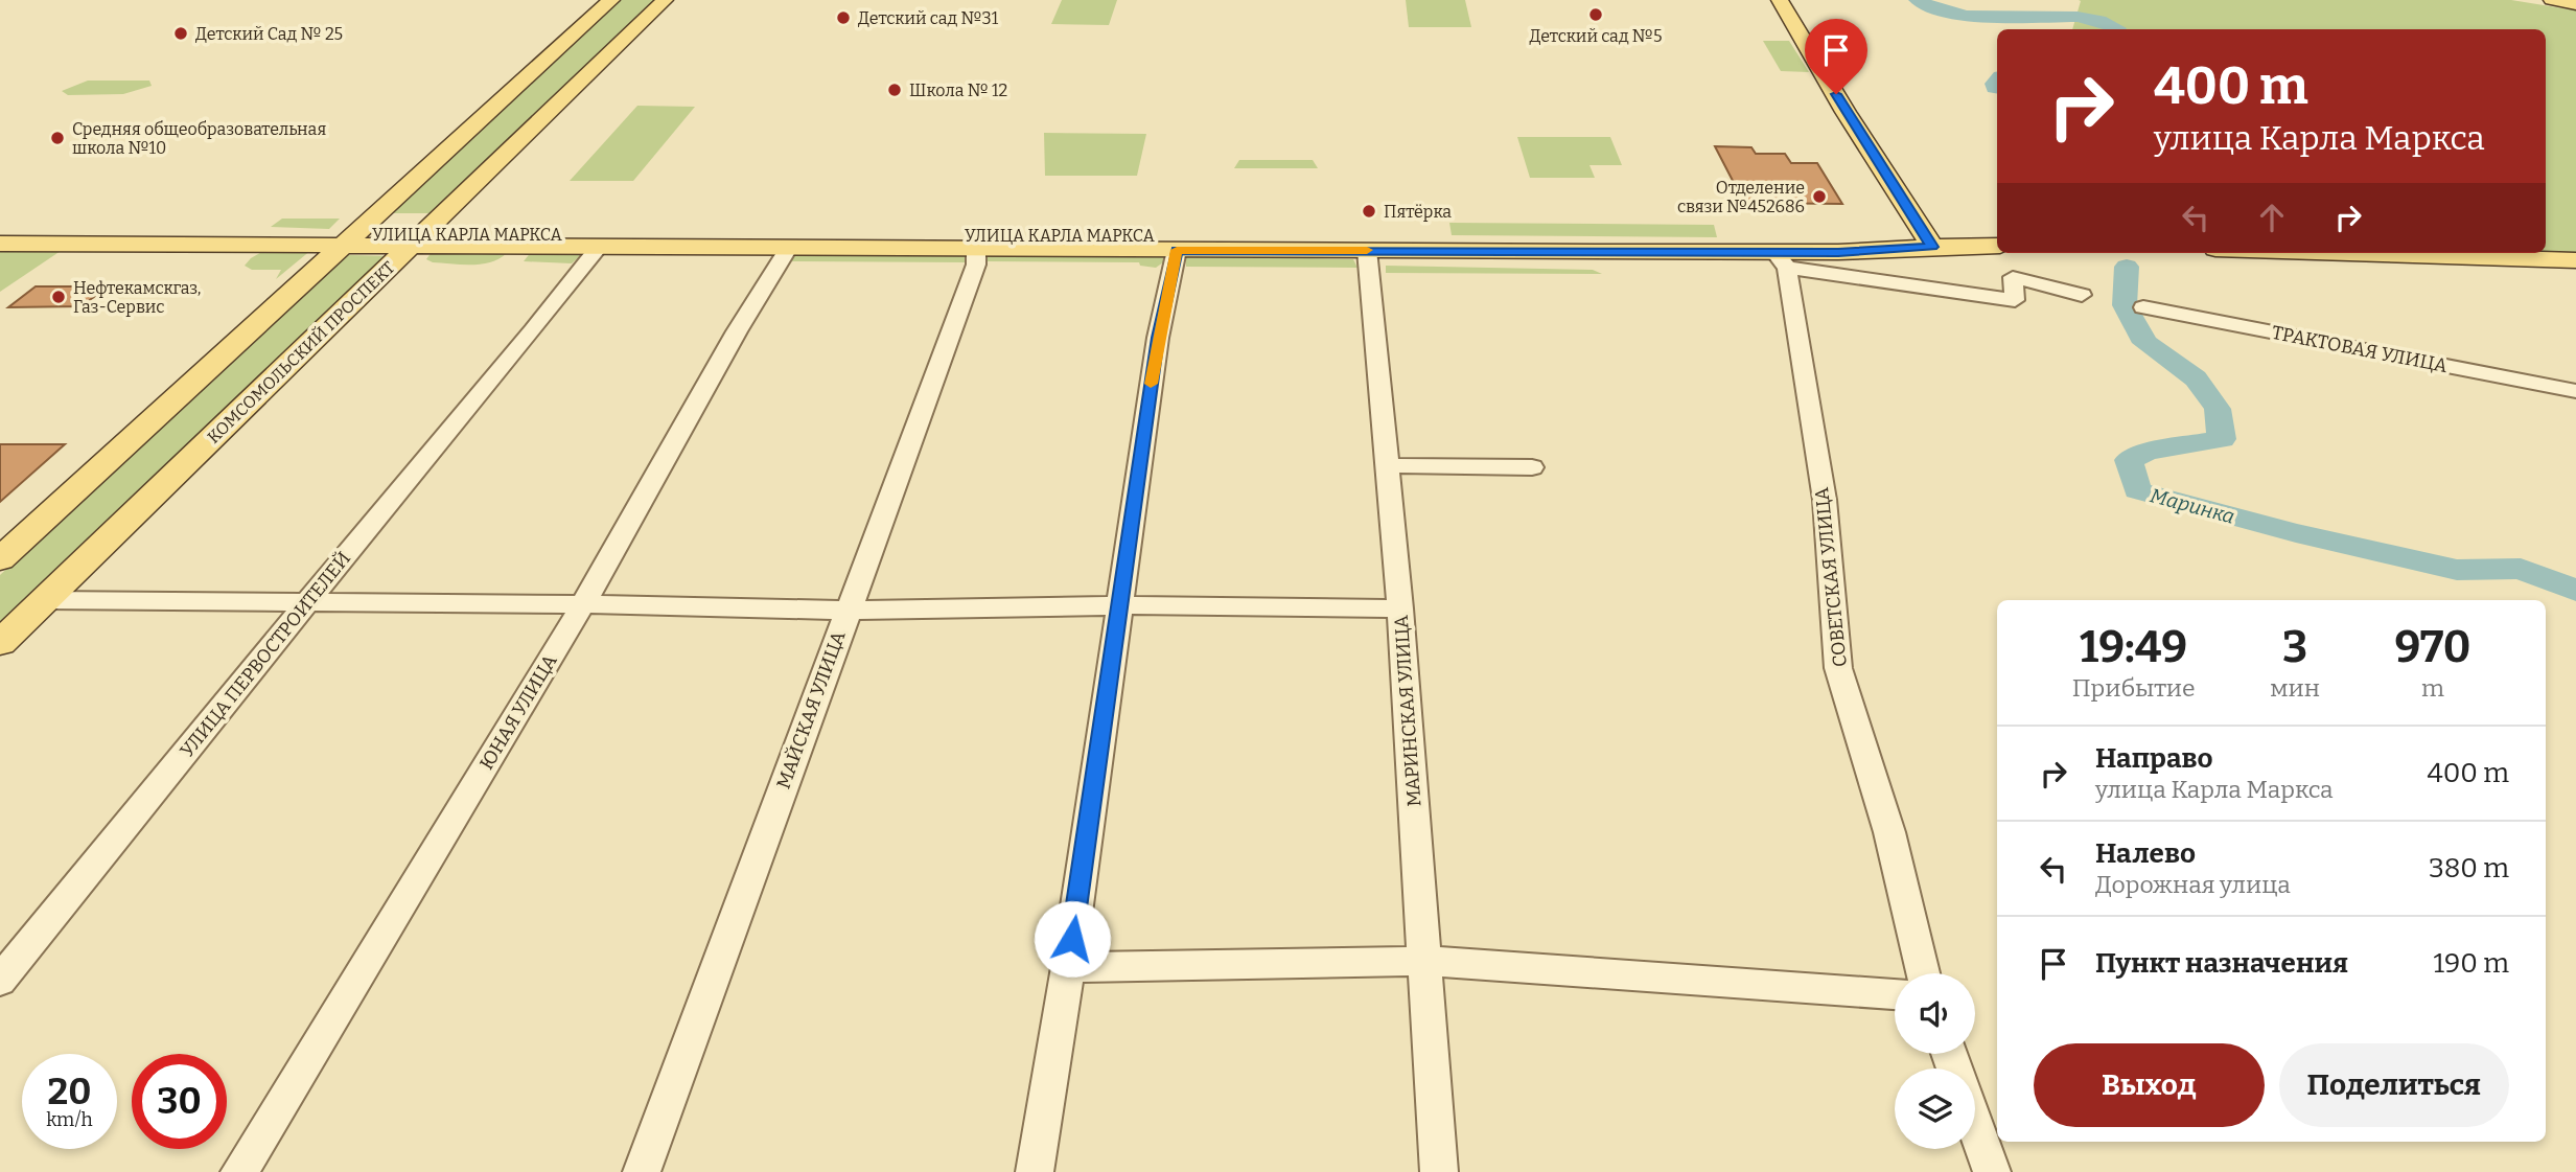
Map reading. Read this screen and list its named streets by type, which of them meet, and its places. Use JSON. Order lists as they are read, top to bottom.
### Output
{
  "streets": {
    "main road": ["УЛИЦА КАРЛА МАРКСА", "КОМСОМОЛЬСКИЙ ПРОСПЕКТ"],
    "street": [
      "ТРАКТОВАЯ УЛИЦА",
      "СОВЕТСКАЯ УЛИЦА",
      "УЛИЦА ПЕРВОСТРОИТЕЛЕЙ",
      "МАЙСКАЯ УЛИЦА",
      "МАРИНСКАЯ УЛИЦА",
      "ЮНАЯ УЛИЦА"
    ]
  },
  "crossings": [
    ["УЛИЦА КАРЛА МАРКСА", "КОМСОМОЛЬСКИЙ ПРОСПЕКТ"],
    ["УЛИЦА КАРЛА МАРКСА", "СОВЕТСКАЯ УЛИЦА"],
    ["УЛИЦА КАРЛА МАРКСА", "УЛИЦА ПЕРВОСТРОИТЕЛЕЙ"],
    ["УЛИЦА КАРЛА МАРКСА", "МАЙСКАЯ УЛИЦА"],
    ["УЛИЦА КАРЛА МАРКСА", "МАРИНСКАЯ УЛИЦА"],
    ["УЛИЦА КАРЛА МАРКСА", "ЮНАЯ УЛИЦА"]
  ],
  "water": ["Маринка"],
  "places": [
    "Детский сад №5",
    "Детский сад №31",
    "Детский Сад № 25",
    "Школа № 12",
    "Средняя общеобразовательная школа №10",
    "Отделение связи №452686",
    "Пятёрка",
    "Нефтекамскгаз, Газ-Сервис"
  ],
  "page": {
    "turn": ["400 m", "улица Карла Маркса"],
    "eta": [
      "19:49",
      "Прибытие",
      "3",
      "мин",
      "970",
      "m"
    ],
    "list": [
      {
        "name": "Направо",
        "note": "улица Карла Маркса",
        "value": "400 m"
      },
      {
        "name": "Налево",
        "note": "Дорожная улица",
        "value": "380 m"
      },
      {
        "name": "Пункт назначения",
        "value": "190 m"
      }
    ],
    "buttons": ["Выход", "Поделиться"],
    "speed": "20 km/h",
    "limit": "30"
  }
}
